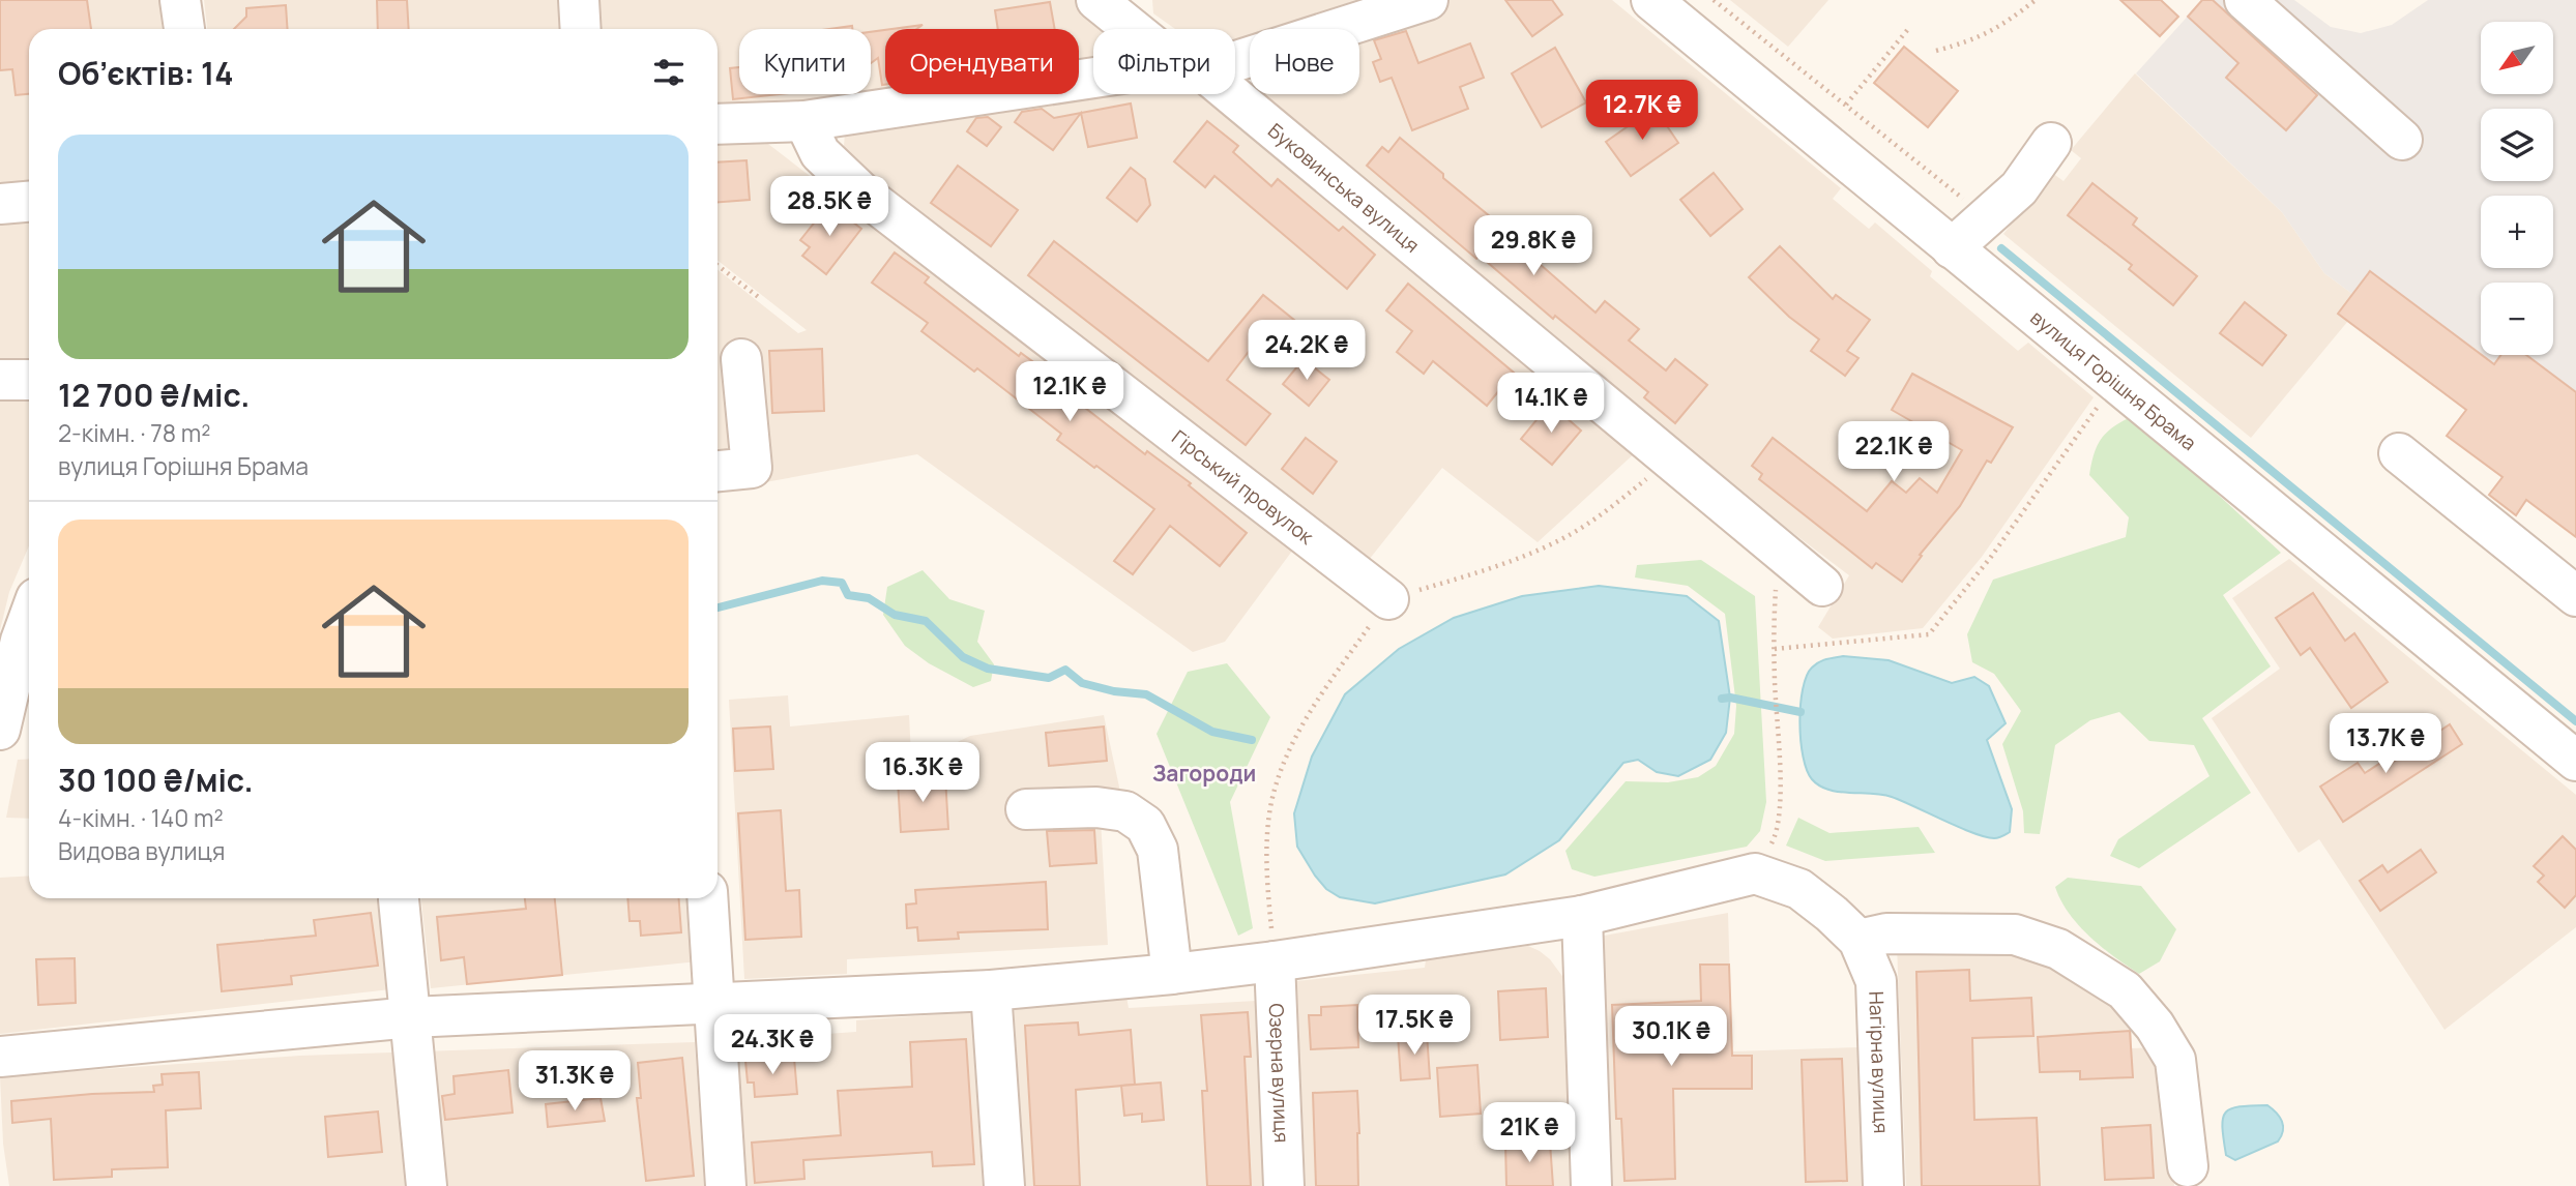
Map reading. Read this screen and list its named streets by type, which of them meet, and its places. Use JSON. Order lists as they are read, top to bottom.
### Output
{
  "streets": {
    "street": [
      "Буковинська вулиця",
      "вулиця Горішня Брама",
      "Гірський провулок",
      "Нагірна вулиця",
      "Озерна вулиця"
    ]
  },
  "districts": ["Загороди"],
  "north": "bottom left",
  "page": {
    "map_buttons": ["+", "−"],
    "chip": [
      "Купити",
      "Орендувати",
      "Фільтри",
      "Нове"
    ],
    "heading": "Об’єктів: 14",
    "price": [
      "12.7K ₴",
      "28.5K ₴",
      "29.8K ₴",
      "24.2K ₴",
      "12.1K ₴",
      "14.1K ₴",
      "22.1K ₴",
      "13.7K ₴",
      "16.3K ₴",
      "17.5K ₴",
      "30.1K ₴",
      "24.3K ₴",
      "31.3K ₴",
      "21K ₴"
    ],
    "list": [
      {
        "name": "12 700 ₴/міс.",
        "note": "2-кімн. · 78 m² · вулиця Горішня Брама"
      },
      {
        "name": "30 100 ₴/міс.",
        "note": "4-кімн. · 140 m² · Видова вулиця"
      }
    ]
  }
}
